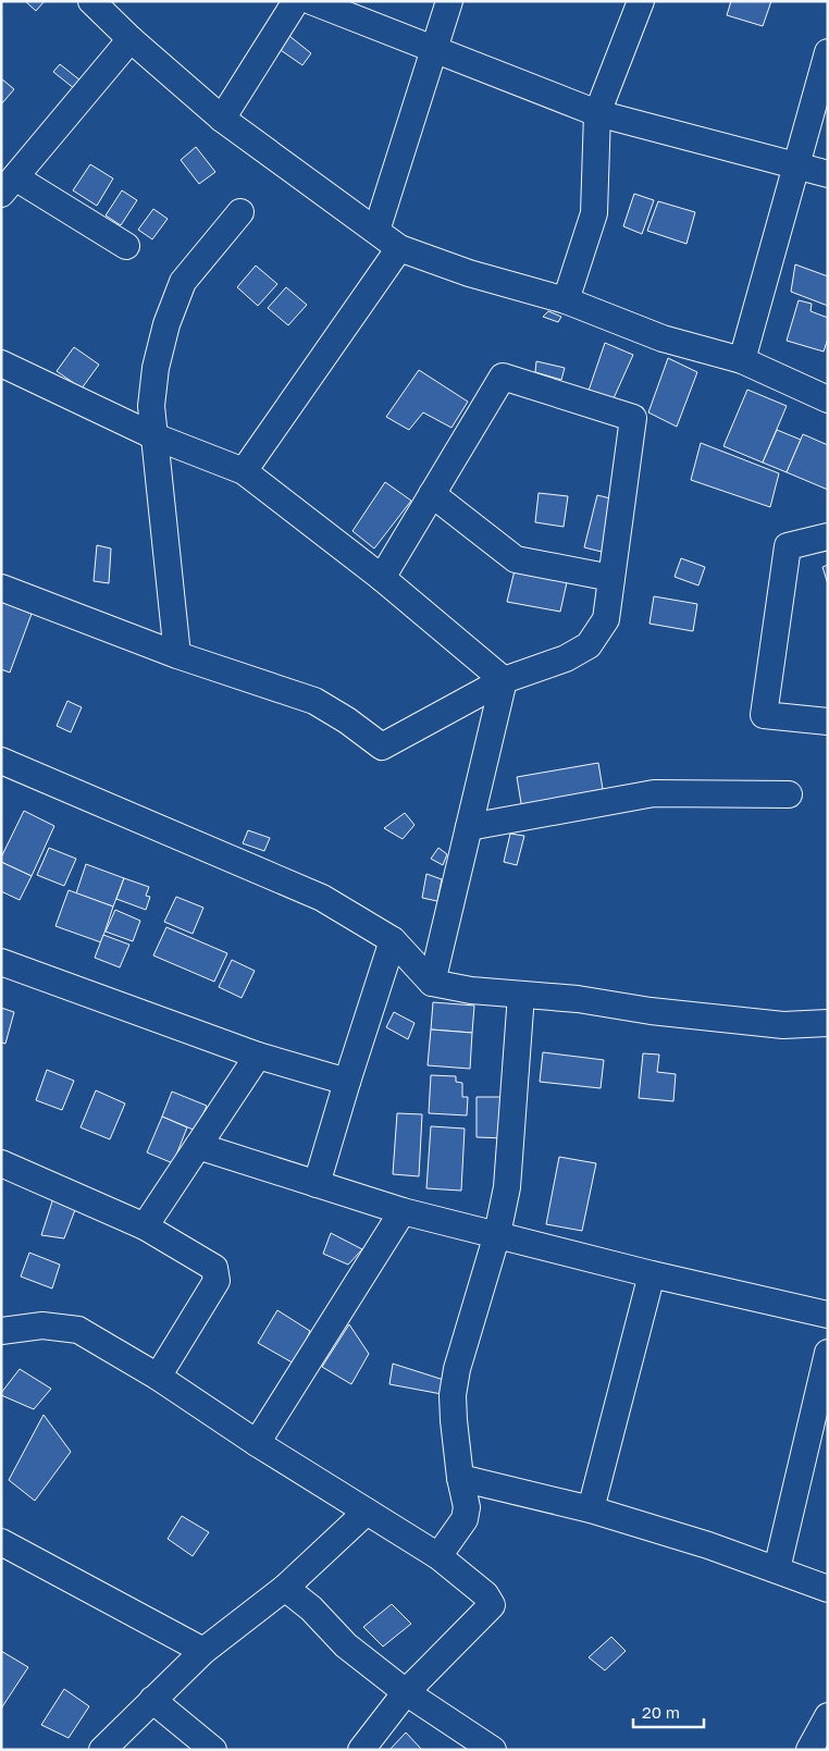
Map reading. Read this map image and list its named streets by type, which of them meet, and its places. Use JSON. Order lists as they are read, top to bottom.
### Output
{
  "scale_bar": "20 m"
}
